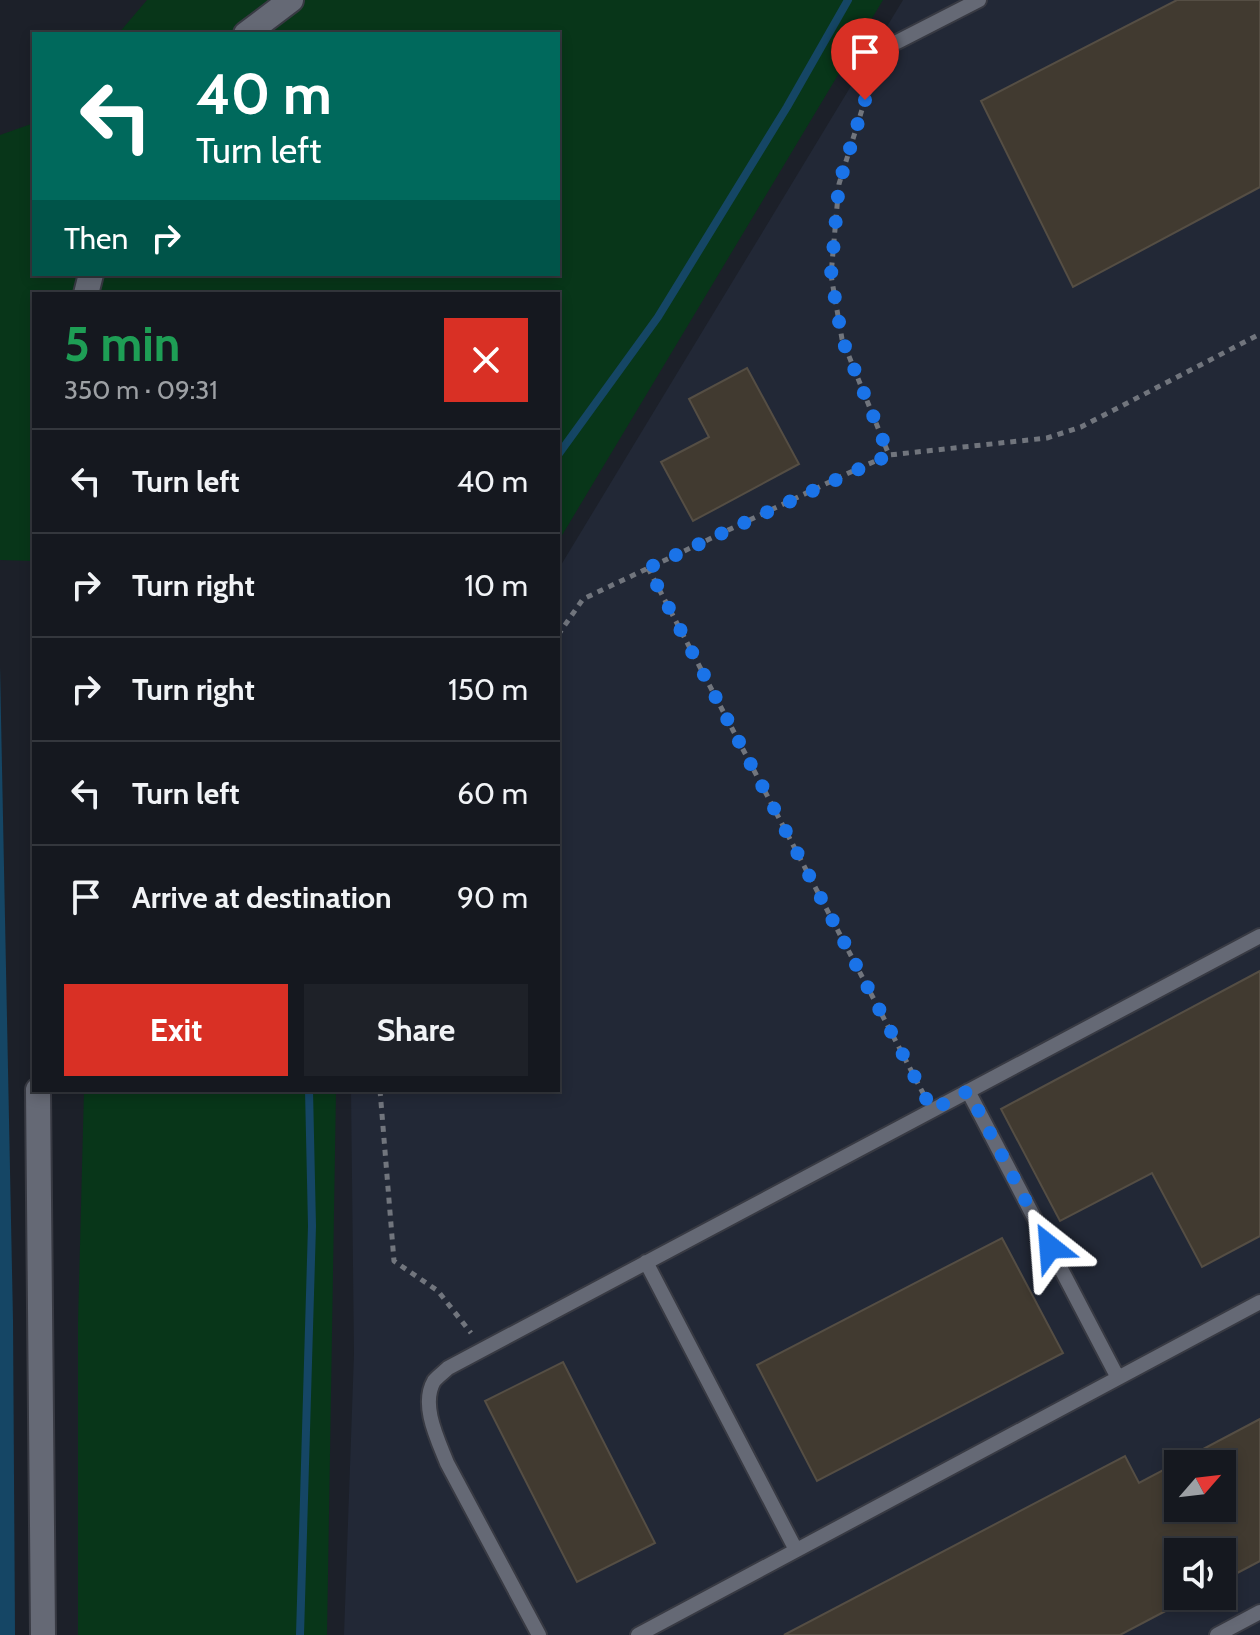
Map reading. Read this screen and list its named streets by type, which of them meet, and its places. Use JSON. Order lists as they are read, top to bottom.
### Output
{
  "north": "top right",
  "page": {
    "turn": ["40 m", "Turn left"],
    "then": "Then",
    "heading": ["5 min", "350 m · 09:31"],
    "list": [
      {
        "name": "Turn left",
        "value": "40 m"
      },
      {
        "name": "Turn right",
        "value": "10 m"
      },
      {
        "name": "Turn right",
        "value": "150 m"
      },
      {
        "name": "Turn left",
        "value": "60 m"
      },
      {
        "name": "Arrive at destination",
        "value": "90 m"
      }
    ],
    "buttons": ["Exit", "Share"]
  }
}
